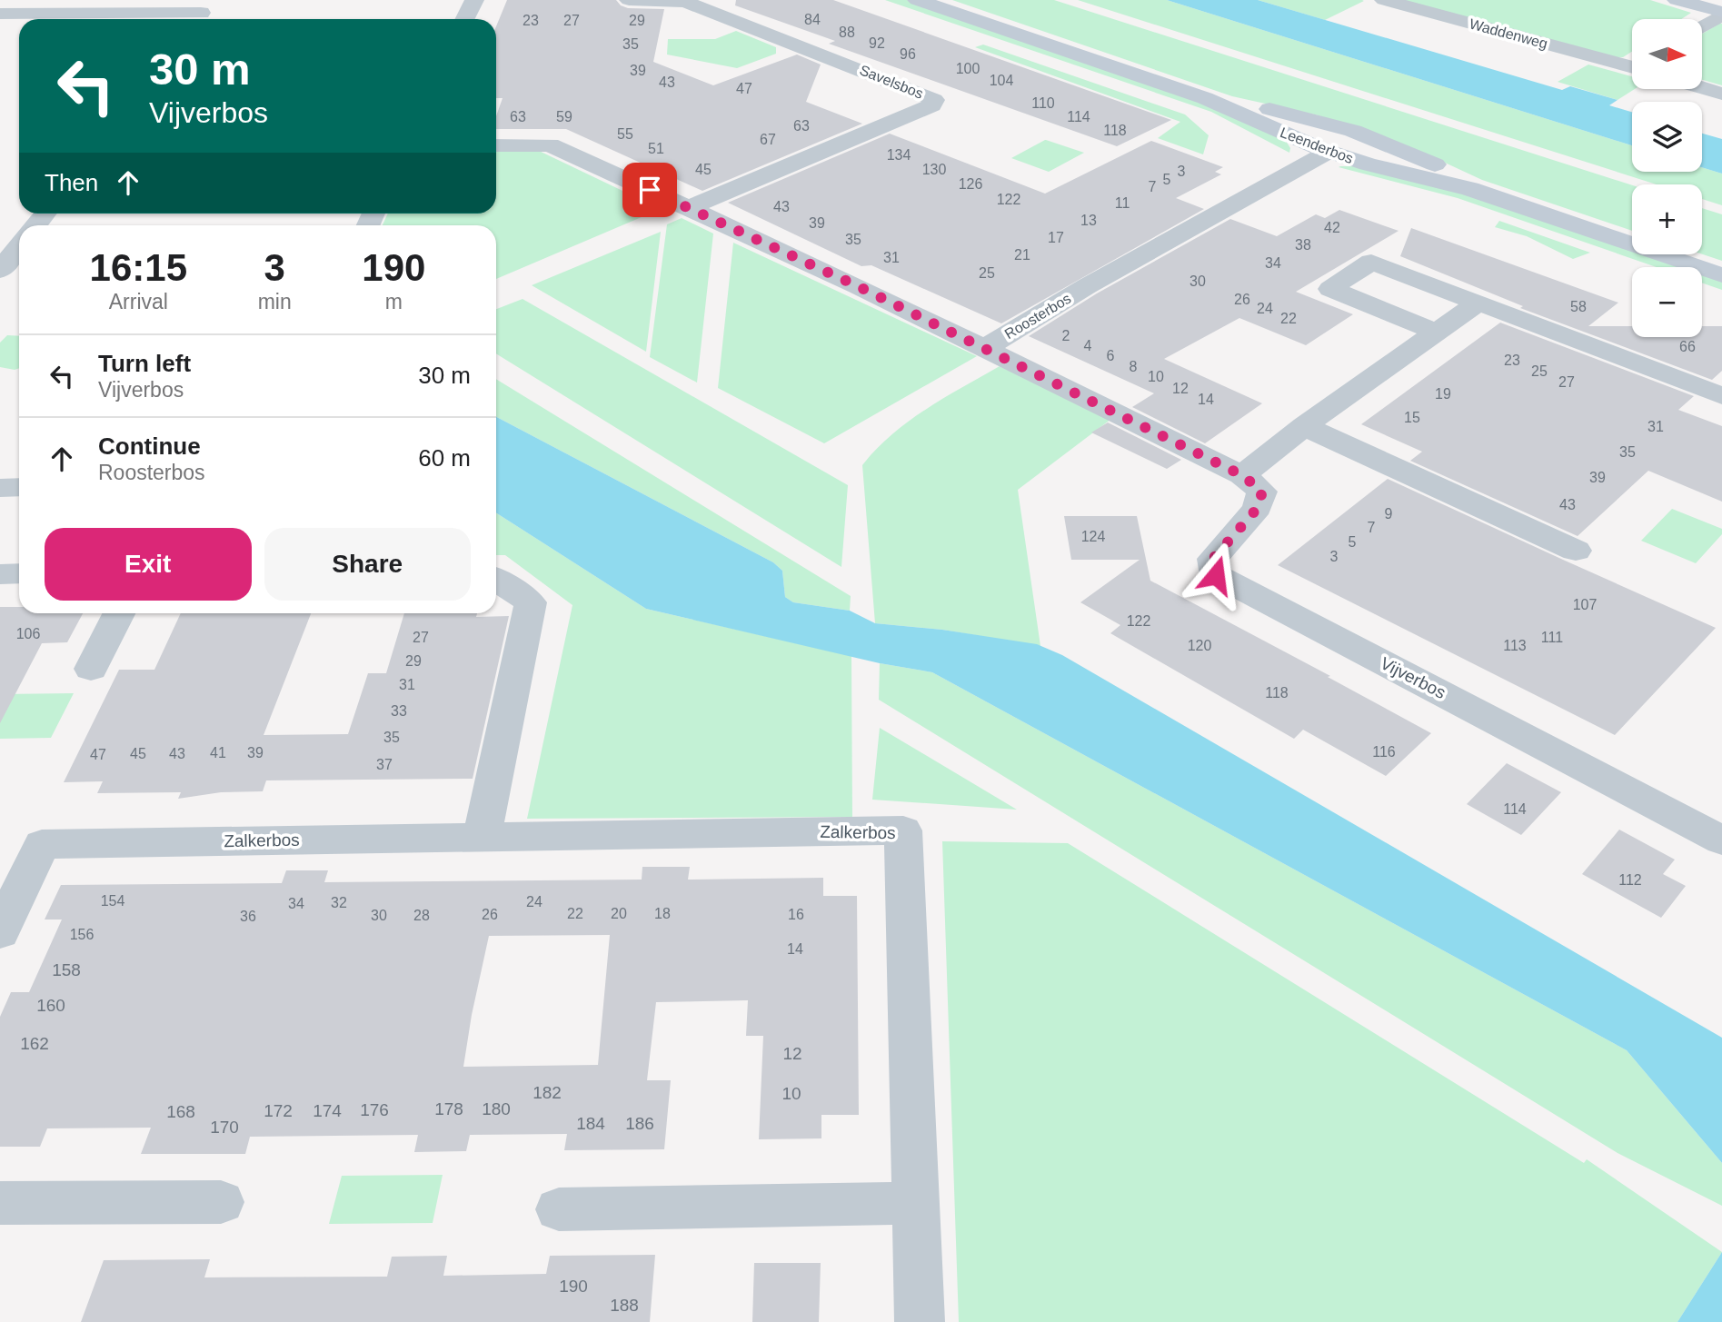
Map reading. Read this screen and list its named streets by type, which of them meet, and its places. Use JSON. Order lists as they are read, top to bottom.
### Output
{
  "streets": {
    "main road": ["Leenderbos"],
    "street": [
      "Waddenweg",
      "Savelsbos",
      "Roosterbos",
      "Vijverbos",
      "Zalkerbos"
    ]
  },
  "crossings": [
    ["Savelsbos", "Roosterbos"],
    ["Leenderbos", "Roosterbos"],
    ["Roosterbos", "Vijverbos"]
  ],
  "house_numbers": [
    "84",
    "23",
    "27",
    "29",
    "88",
    "92",
    "35",
    "96",
    "100",
    "39",
    "104",
    "43",
    "47",
    "110",
    "63",
    "59",
    "114",
    "63",
    "118",
    "55",
    "67",
    "51",
    "134",
    "45",
    "130",
    "3",
    "5",
    "126",
    "7",
    "122",
    "11",
    "43",
    "13",
    "39",
    "42",
    "17",
    "35",
    "38",
    "21",
    "31",
    "34",
    "25",
    "30",
    "26",
    "58",
    "24",
    "22",
    "2",
    "4",
    "66",
    "6",
    "23",
    "8",
    "25",
    "10",
    "27",
    "12",
    "19",
    "14",
    "15",
    "31",
    "35",
    "39",
    "43",
    "9",
    "7",
    "124",
    "5",
    "3",
    "107",
    "122",
    "106",
    "27",
    "111",
    "120",
    "113",
    "29",
    "31",
    "118",
    "33",
    "35",
    "116",
    "41",
    "39",
    "45",
    "43",
    "47",
    "37",
    "114",
    "112",
    "154",
    "24",
    "32",
    "34",
    "22",
    "20",
    "18",
    "26",
    "16",
    "30",
    "28",
    "36",
    "156",
    "14",
    "158",
    "160",
    "162",
    "12",
    "182",
    "10",
    "178",
    "180",
    "176",
    "172",
    "174",
    "168",
    "184",
    "186",
    "170",
    "190",
    "188"
  ],
  "north": "right",
  "page": {
    "map_buttons": ["+", "−"],
    "turn": ["30 m", "Vijverbos"],
    "then": "Then",
    "eta": [
      "16:15",
      "Arrival",
      "3",
      "min",
      "190",
      "m"
    ],
    "list": [
      {
        "name": "Turn left",
        "note": "Vijverbos",
        "value": "30 m"
      },
      {
        "name": "Continue",
        "note": "Roosterbos",
        "value": "60 m"
      }
    ],
    "buttons": ["Exit", "Share"]
  }
}
